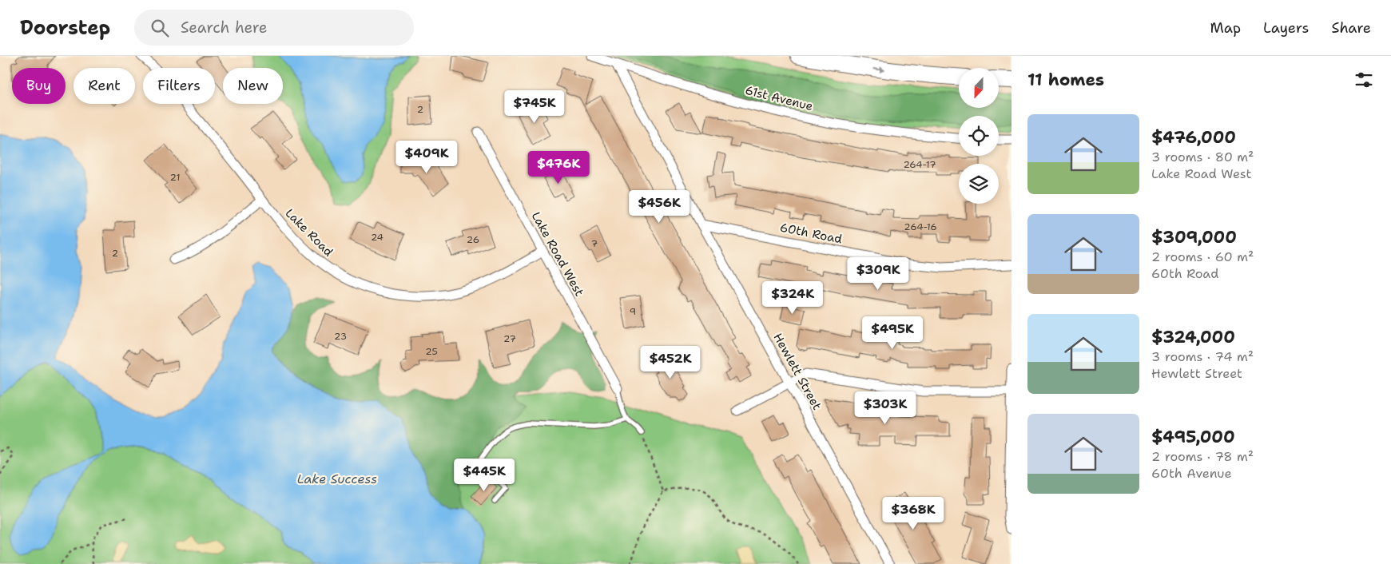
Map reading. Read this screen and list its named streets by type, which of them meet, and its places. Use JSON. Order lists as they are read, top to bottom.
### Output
{
  "streets": {
    "street": [
      "61st Avenue",
      "Lake Road",
      "60th Road",
      "Lake Road West",
      "Hewlett Street"
    ]
  },
  "crossings": [
    ["61st Avenue", "Hewlett Street"],
    ["Lake Road", "Lake Road West"],
    ["60th Road", "Hewlett Street"]
  ],
  "water": ["Lake Success"],
  "house_numbers": [
    "2",
    "264-17",
    "21",
    "264-16",
    "24",
    "26",
    "7",
    "2",
    "9",
    "23",
    "27",
    "25"
  ],
  "north": "bottom",
  "page": {
    "header": "Doorstep",
    "search": "Search here",
    "nav": ["Map", "Layers", "Share"],
    "heading": "11 homes",
    "chip": [
      "Buy",
      "Rent",
      "Filters",
      "New"
    ],
    "price": [
      "$745K",
      "$409K",
      "$476K",
      "$456K",
      "$309K",
      "$324K",
      "$495K",
      "$452K",
      "$303K",
      "$445K",
      "$368K"
    ],
    "list": [
      {
        "name": "$476,000",
        "note": "3 rooms · 80 m² · Lake Road West"
      },
      {
        "name": "$309,000",
        "note": "2 rooms · 60 m² · 60th Road"
      },
      {
        "name": "$324,000",
        "note": "3 rooms · 74 m² · Hewlett Street"
      },
      {
        "name": "$495,000",
        "note": "2 rooms · 78 m² · 60th Avenue"
      }
    ]
  }
}
